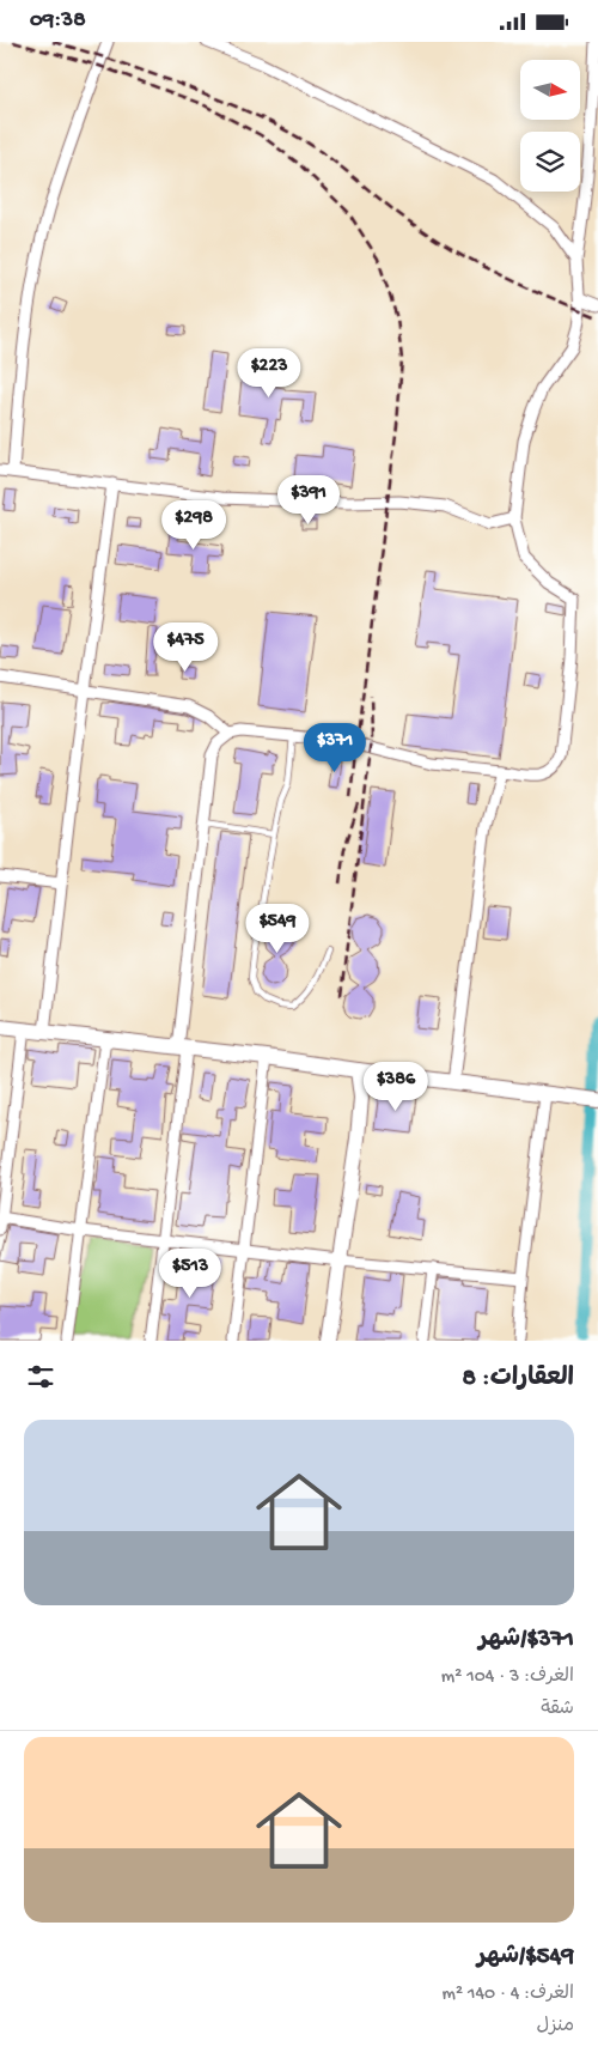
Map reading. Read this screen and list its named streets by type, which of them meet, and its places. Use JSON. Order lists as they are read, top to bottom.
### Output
{
  "north": "right",
  "page": {
    "status": "09:38",
    "price": [
      "$223",
      "$391",
      "$298",
      "$475",
      "$371",
      "$549",
      "$386",
      "$513"
    ],
    "heading": "العقارات: 8",
    "list": [
      {
        "name": "$371/شهر",
        "note": "الغرف: 3 · 104 m² · شقة"
      },
      {
        "name": "$549/شهر",
        "note": "الغرف: 4 · 140 m² · منزل"
      }
    ]
  }
}
